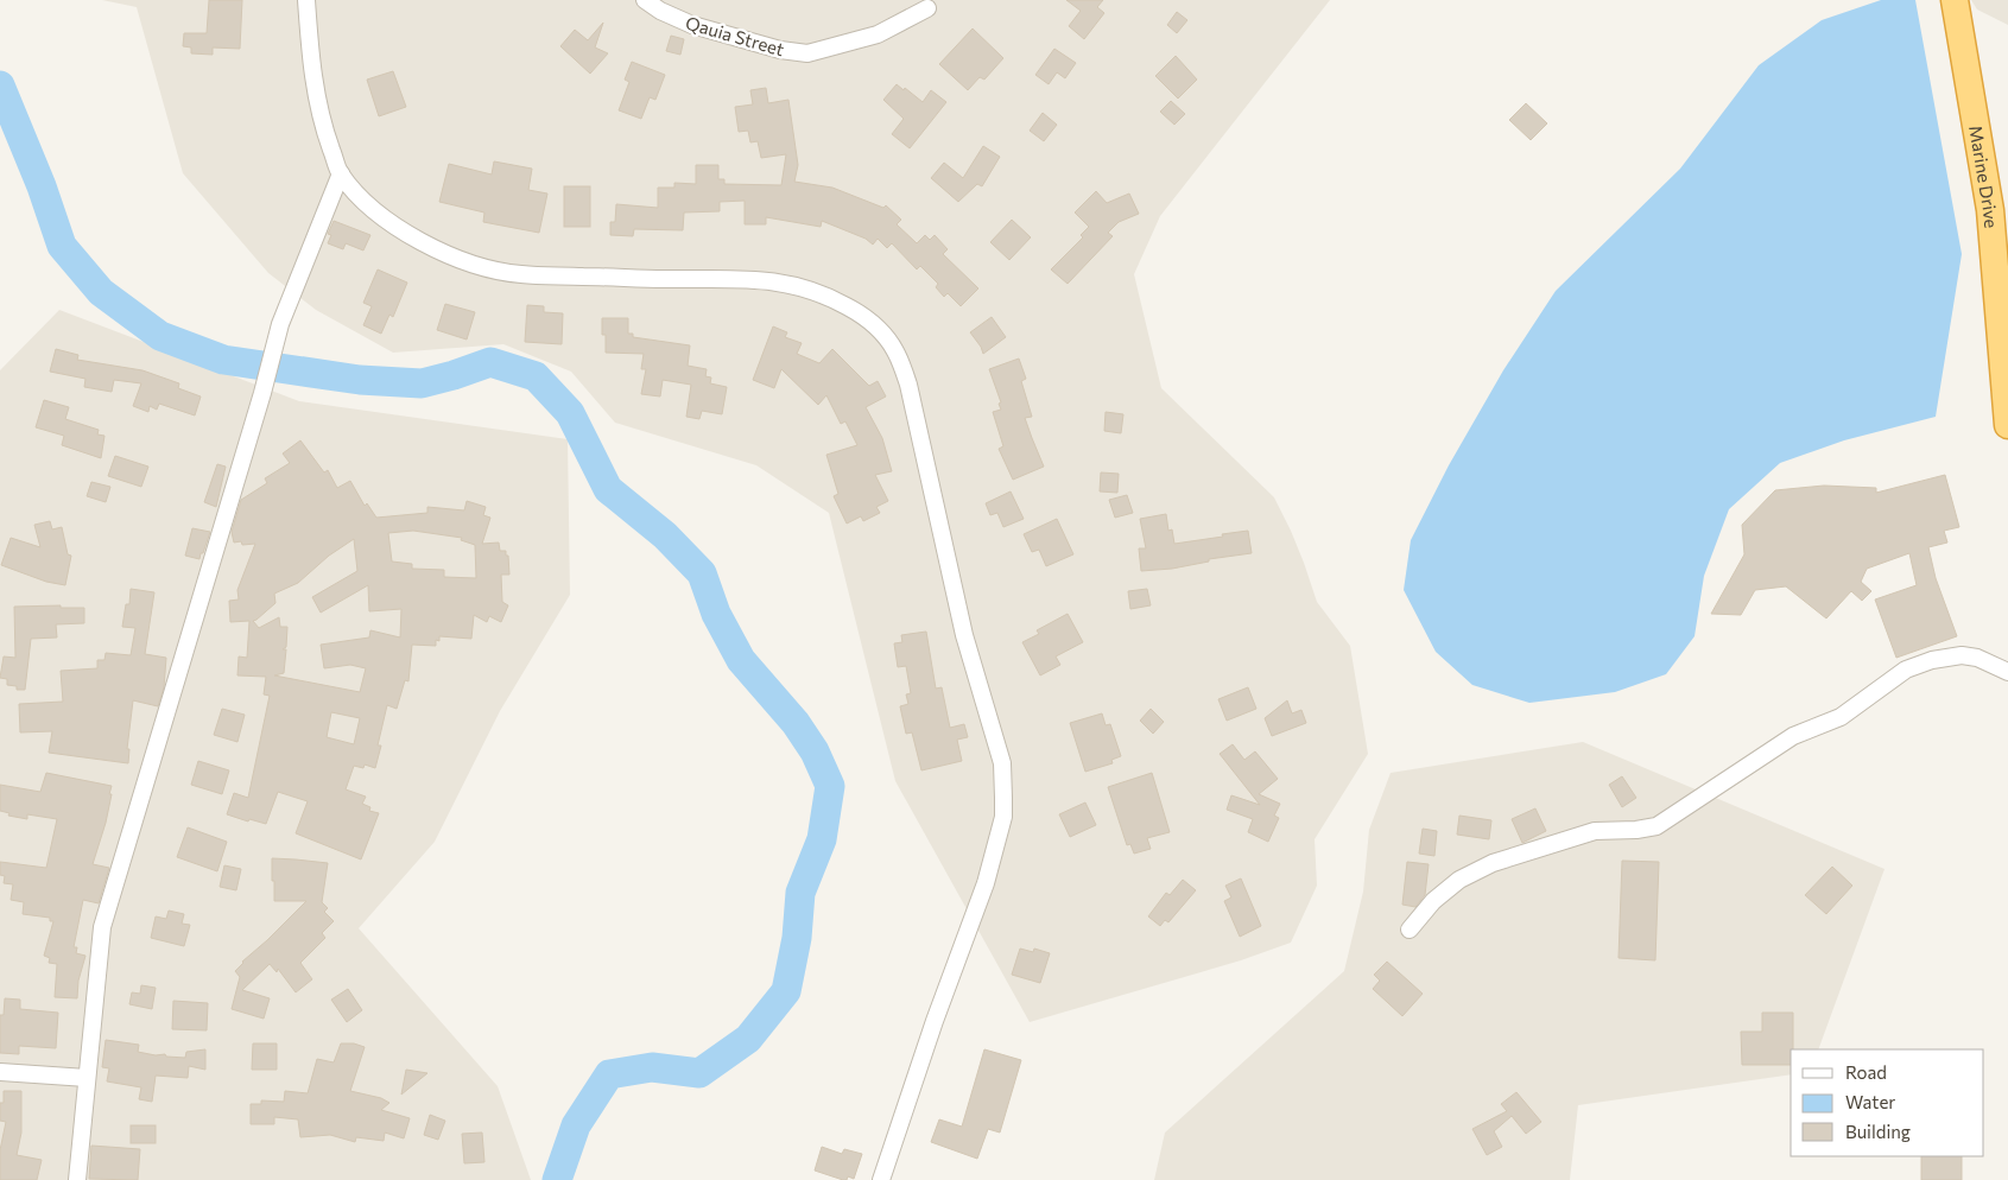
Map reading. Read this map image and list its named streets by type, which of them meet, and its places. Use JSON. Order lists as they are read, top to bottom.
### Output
{
  "streets": {
    "highway": ["Marine Drive"],
    "street": ["Qauia Street"]
  },
  "legend": ["Road", "Water", "Building"]
}
